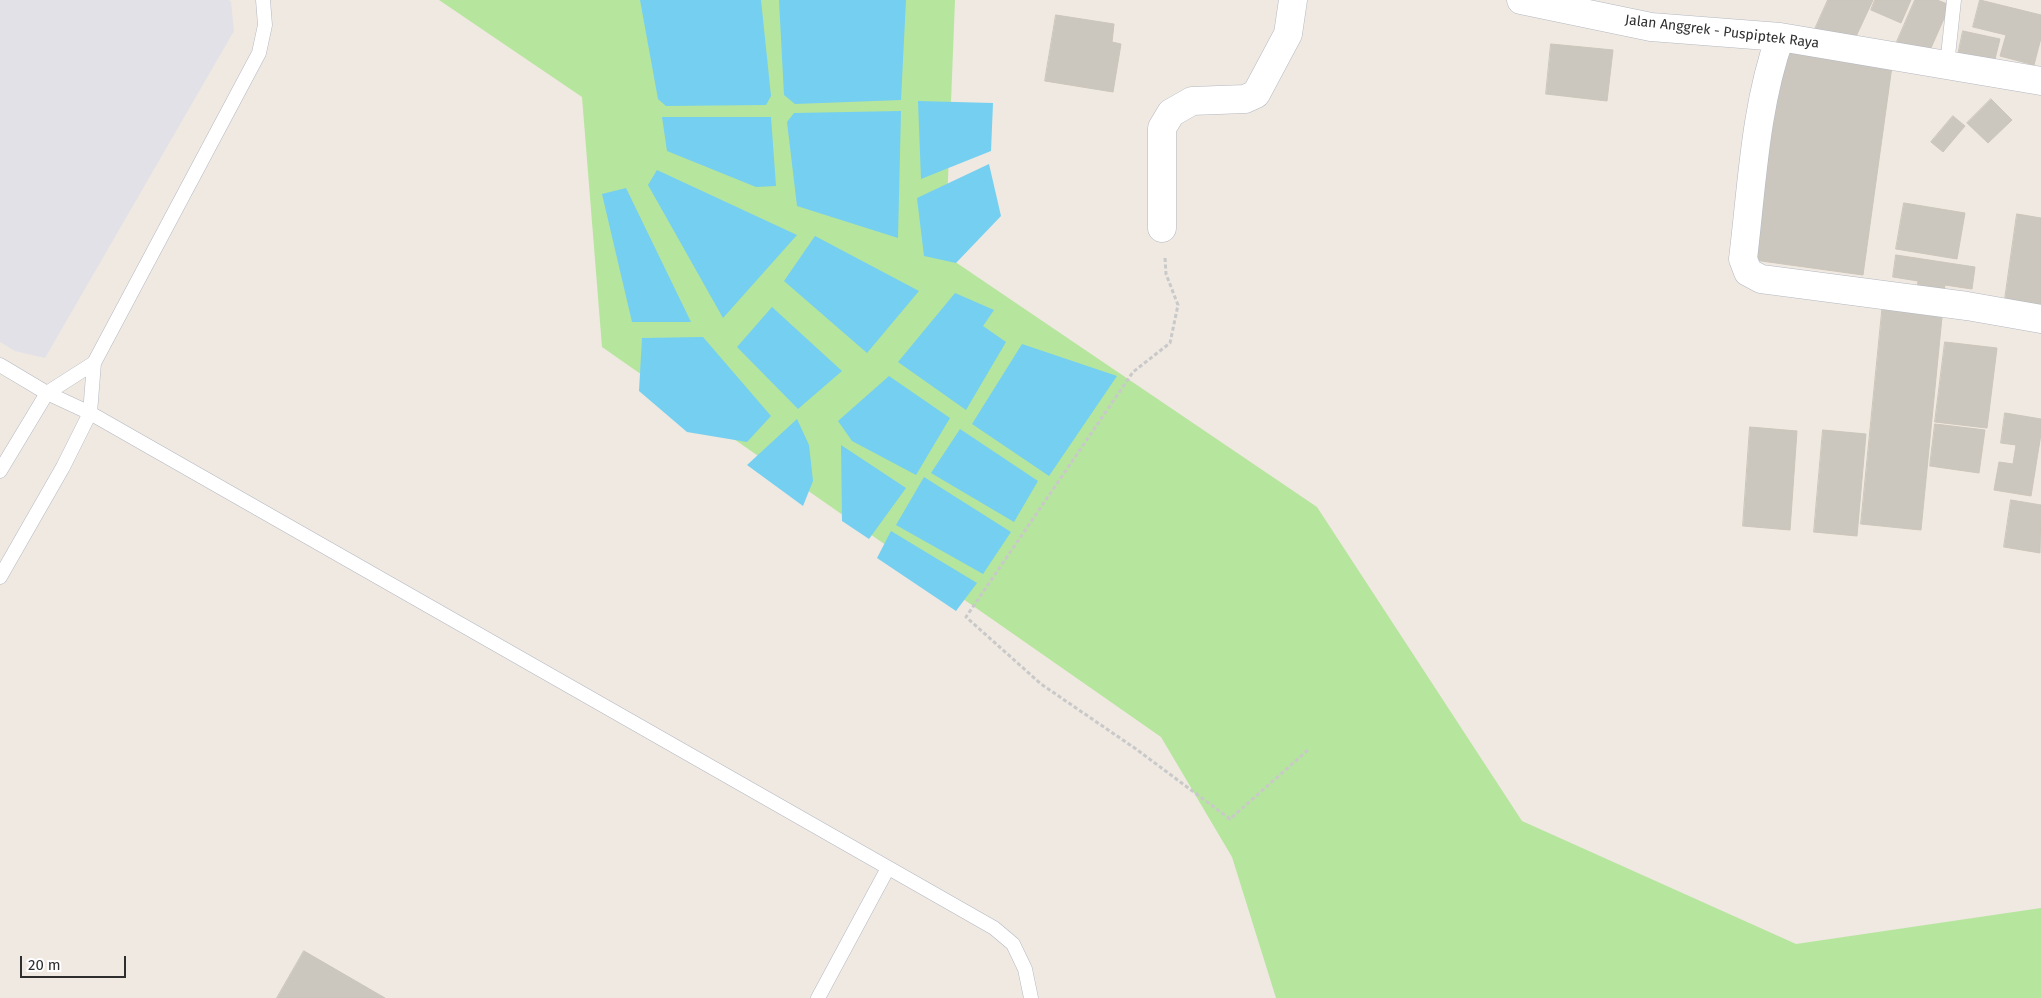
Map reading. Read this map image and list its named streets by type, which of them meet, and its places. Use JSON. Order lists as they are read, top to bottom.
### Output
{
  "streets": {
    "street": ["Jalan Anggrek - Puspiptek Raya"]
  },
  "scale_bar": "20 m"
}
